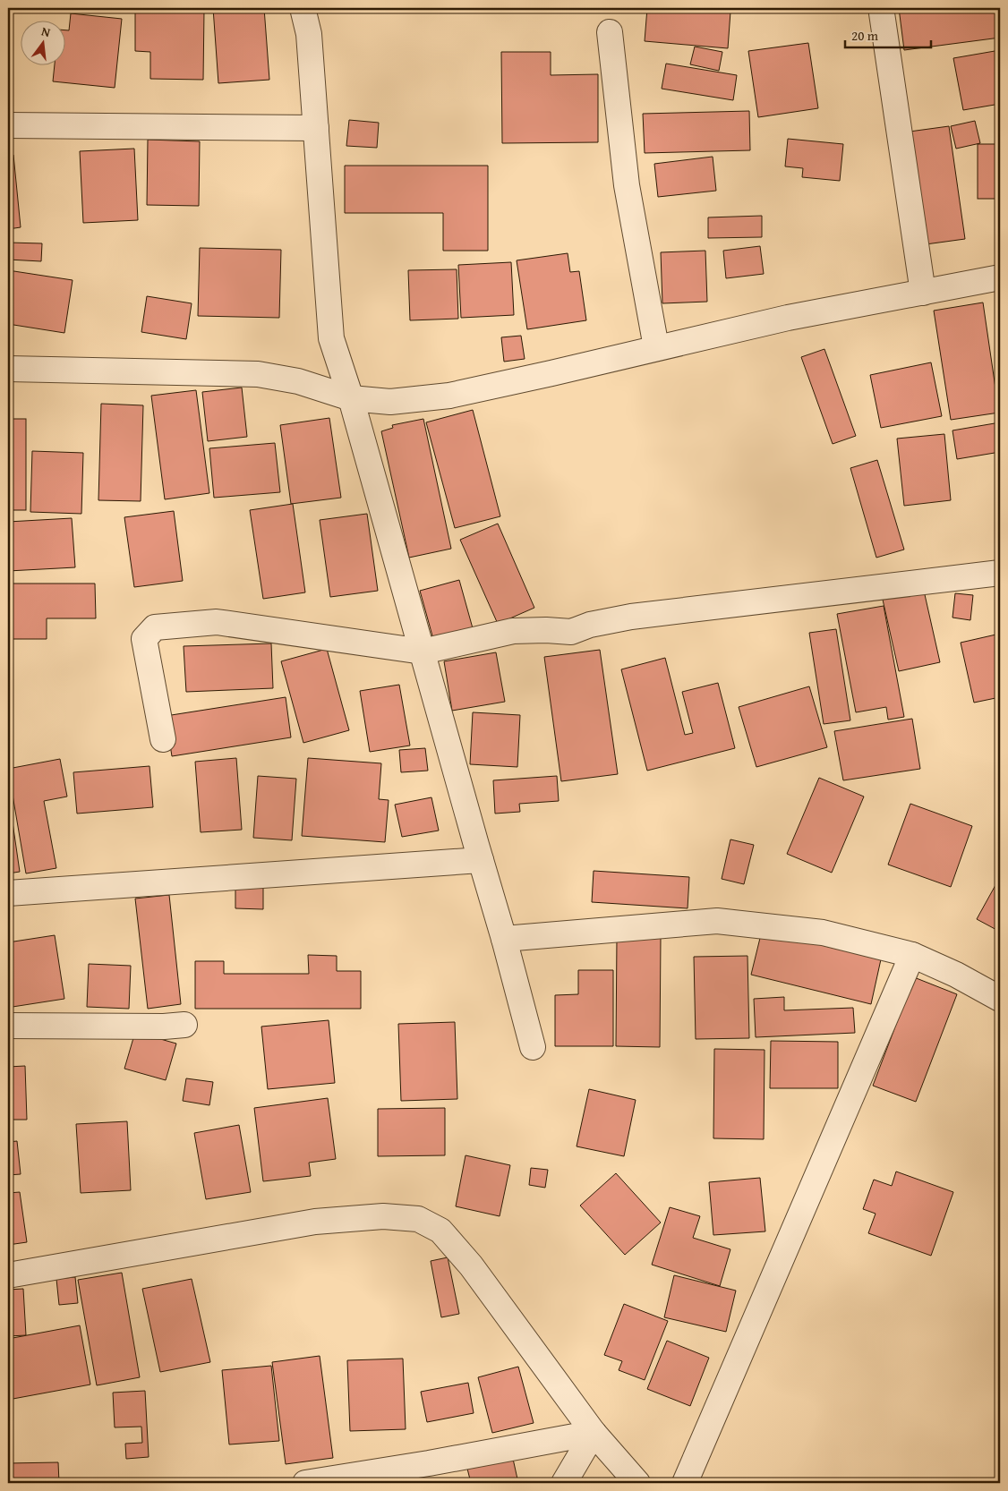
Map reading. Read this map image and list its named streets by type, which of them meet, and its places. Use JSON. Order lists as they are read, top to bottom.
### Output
{
  "scale_bar": "20 m",
  "north": "top"
}
